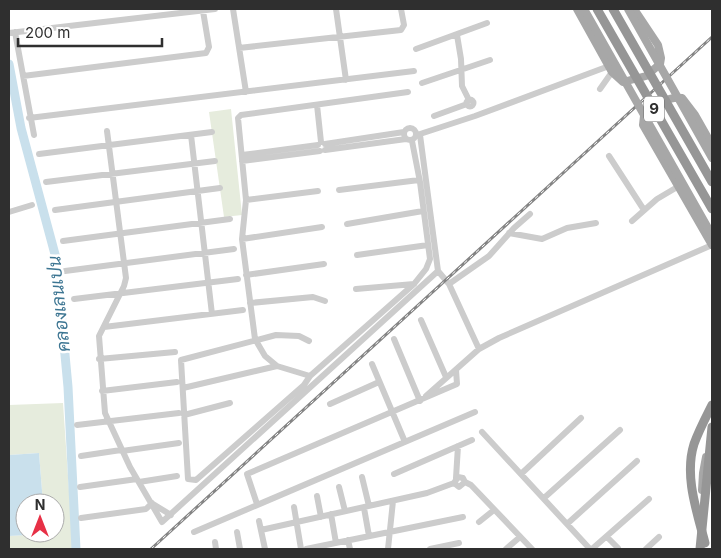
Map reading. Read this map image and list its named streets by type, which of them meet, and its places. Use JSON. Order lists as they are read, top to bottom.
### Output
{
  "streets": {
    "highway": ["9"]
  },
  "water": ["คลองเลนเปน"],
  "scale_bar": "200 m",
  "north": "top"
}
